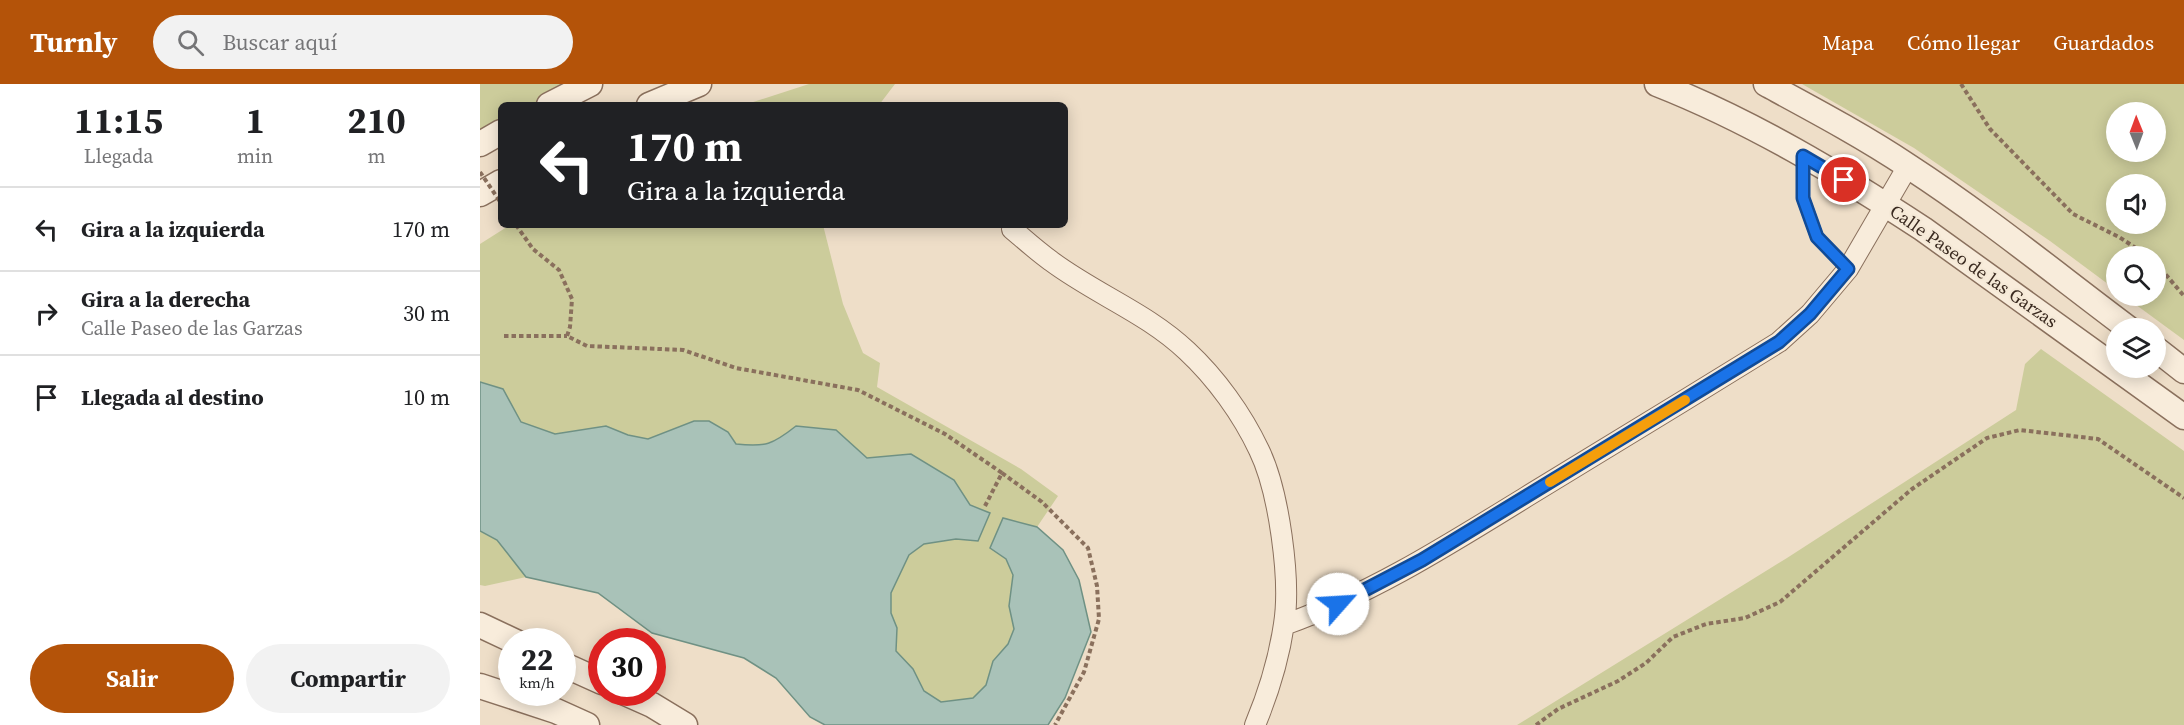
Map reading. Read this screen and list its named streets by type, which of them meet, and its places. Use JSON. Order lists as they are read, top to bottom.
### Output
{
  "streets": {
    "street": ["Calle Paseo de las Garzas"]
  },
  "north": "top",
  "page": {
    "header": "Turnly",
    "search": "Buscar aquí",
    "nav": ["Mapa", "Cómo llegar", "Guardados"],
    "eta": [
      "11:15",
      "Llegada",
      "1",
      "min",
      "210",
      "m"
    ],
    "turn": ["170 m", "Gira a la izquierda"],
    "list": [
      {
        "name": "Gira a la izquierda",
        "value": "170 m"
      },
      {
        "name": "Gira a la derecha",
        "note": "Calle Paseo de las Garzas",
        "value": "30 m"
      },
      {
        "name": "Llegada al destino",
        "value": "10 m"
      }
    ],
    "speed": "22 km/h",
    "limit": "30",
    "buttons": ["Salir", "Compartir"]
  }
}
